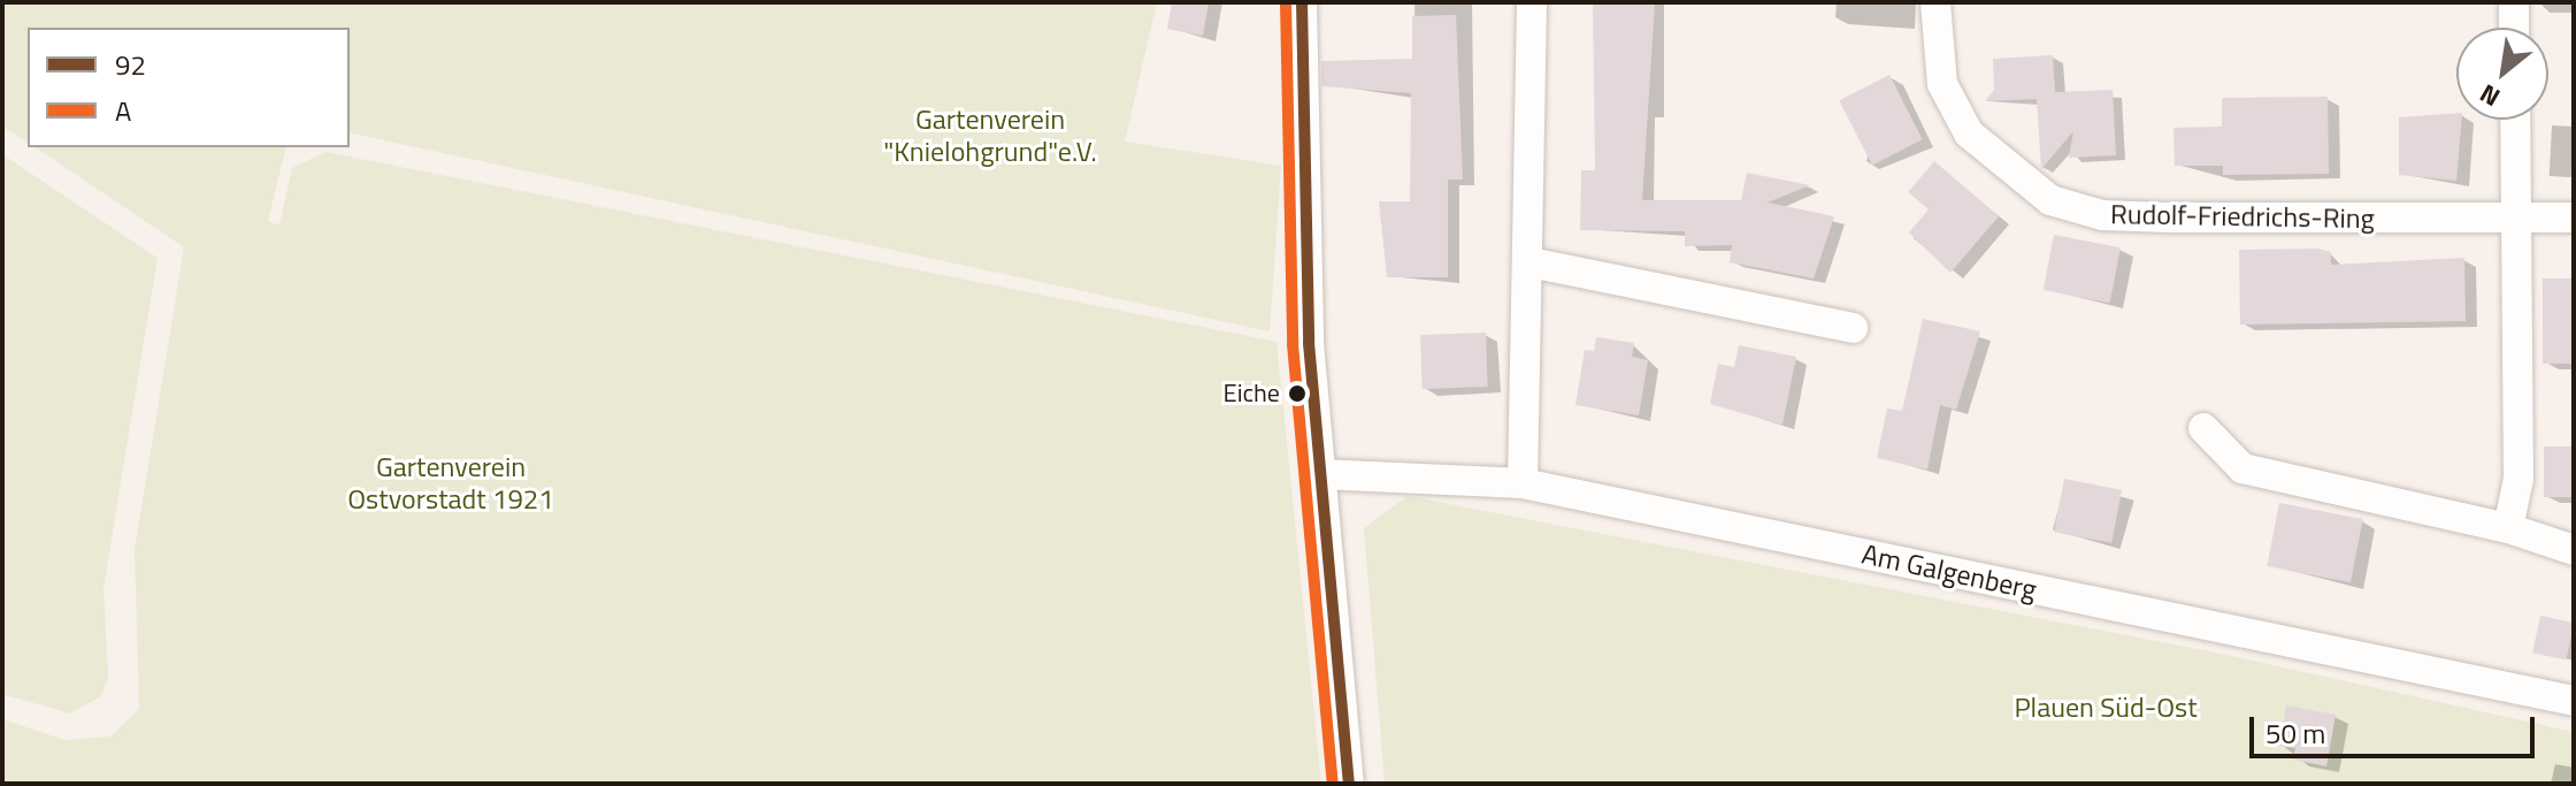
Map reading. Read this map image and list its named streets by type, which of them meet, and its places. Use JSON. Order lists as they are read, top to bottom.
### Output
{
  "streets": {
    "street": ["Rudolf-Friedrichs-Ring", "Am Galgenberg"]
  },
  "parks": ["Gartenverein \"Knielohgrund\"e.V.", "Gartenverein Ostvorstadt 1921", "Plauen Süd-Ost"],
  "places": ["Eiche"],
  "lines": ["transit line 92", "transit line A"],
  "legend": ["92", "A"],
  "scale_bar": "50 m",
  "north": "bottom left"
}
